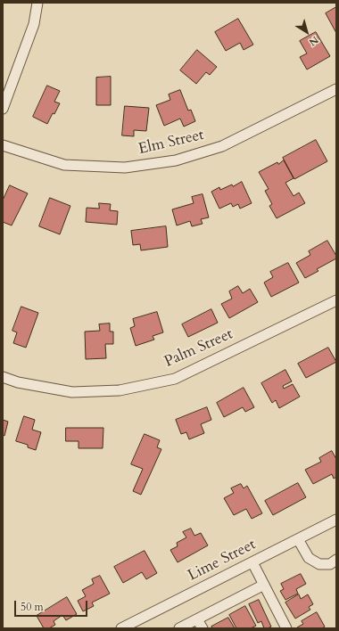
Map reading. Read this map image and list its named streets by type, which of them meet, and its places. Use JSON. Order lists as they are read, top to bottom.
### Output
{
  "streets": {
    "street": ["Elm Street", "Palm Street", "Lime Street"]
  },
  "scale_bar": "50 m",
  "north": "bottom right"
}
